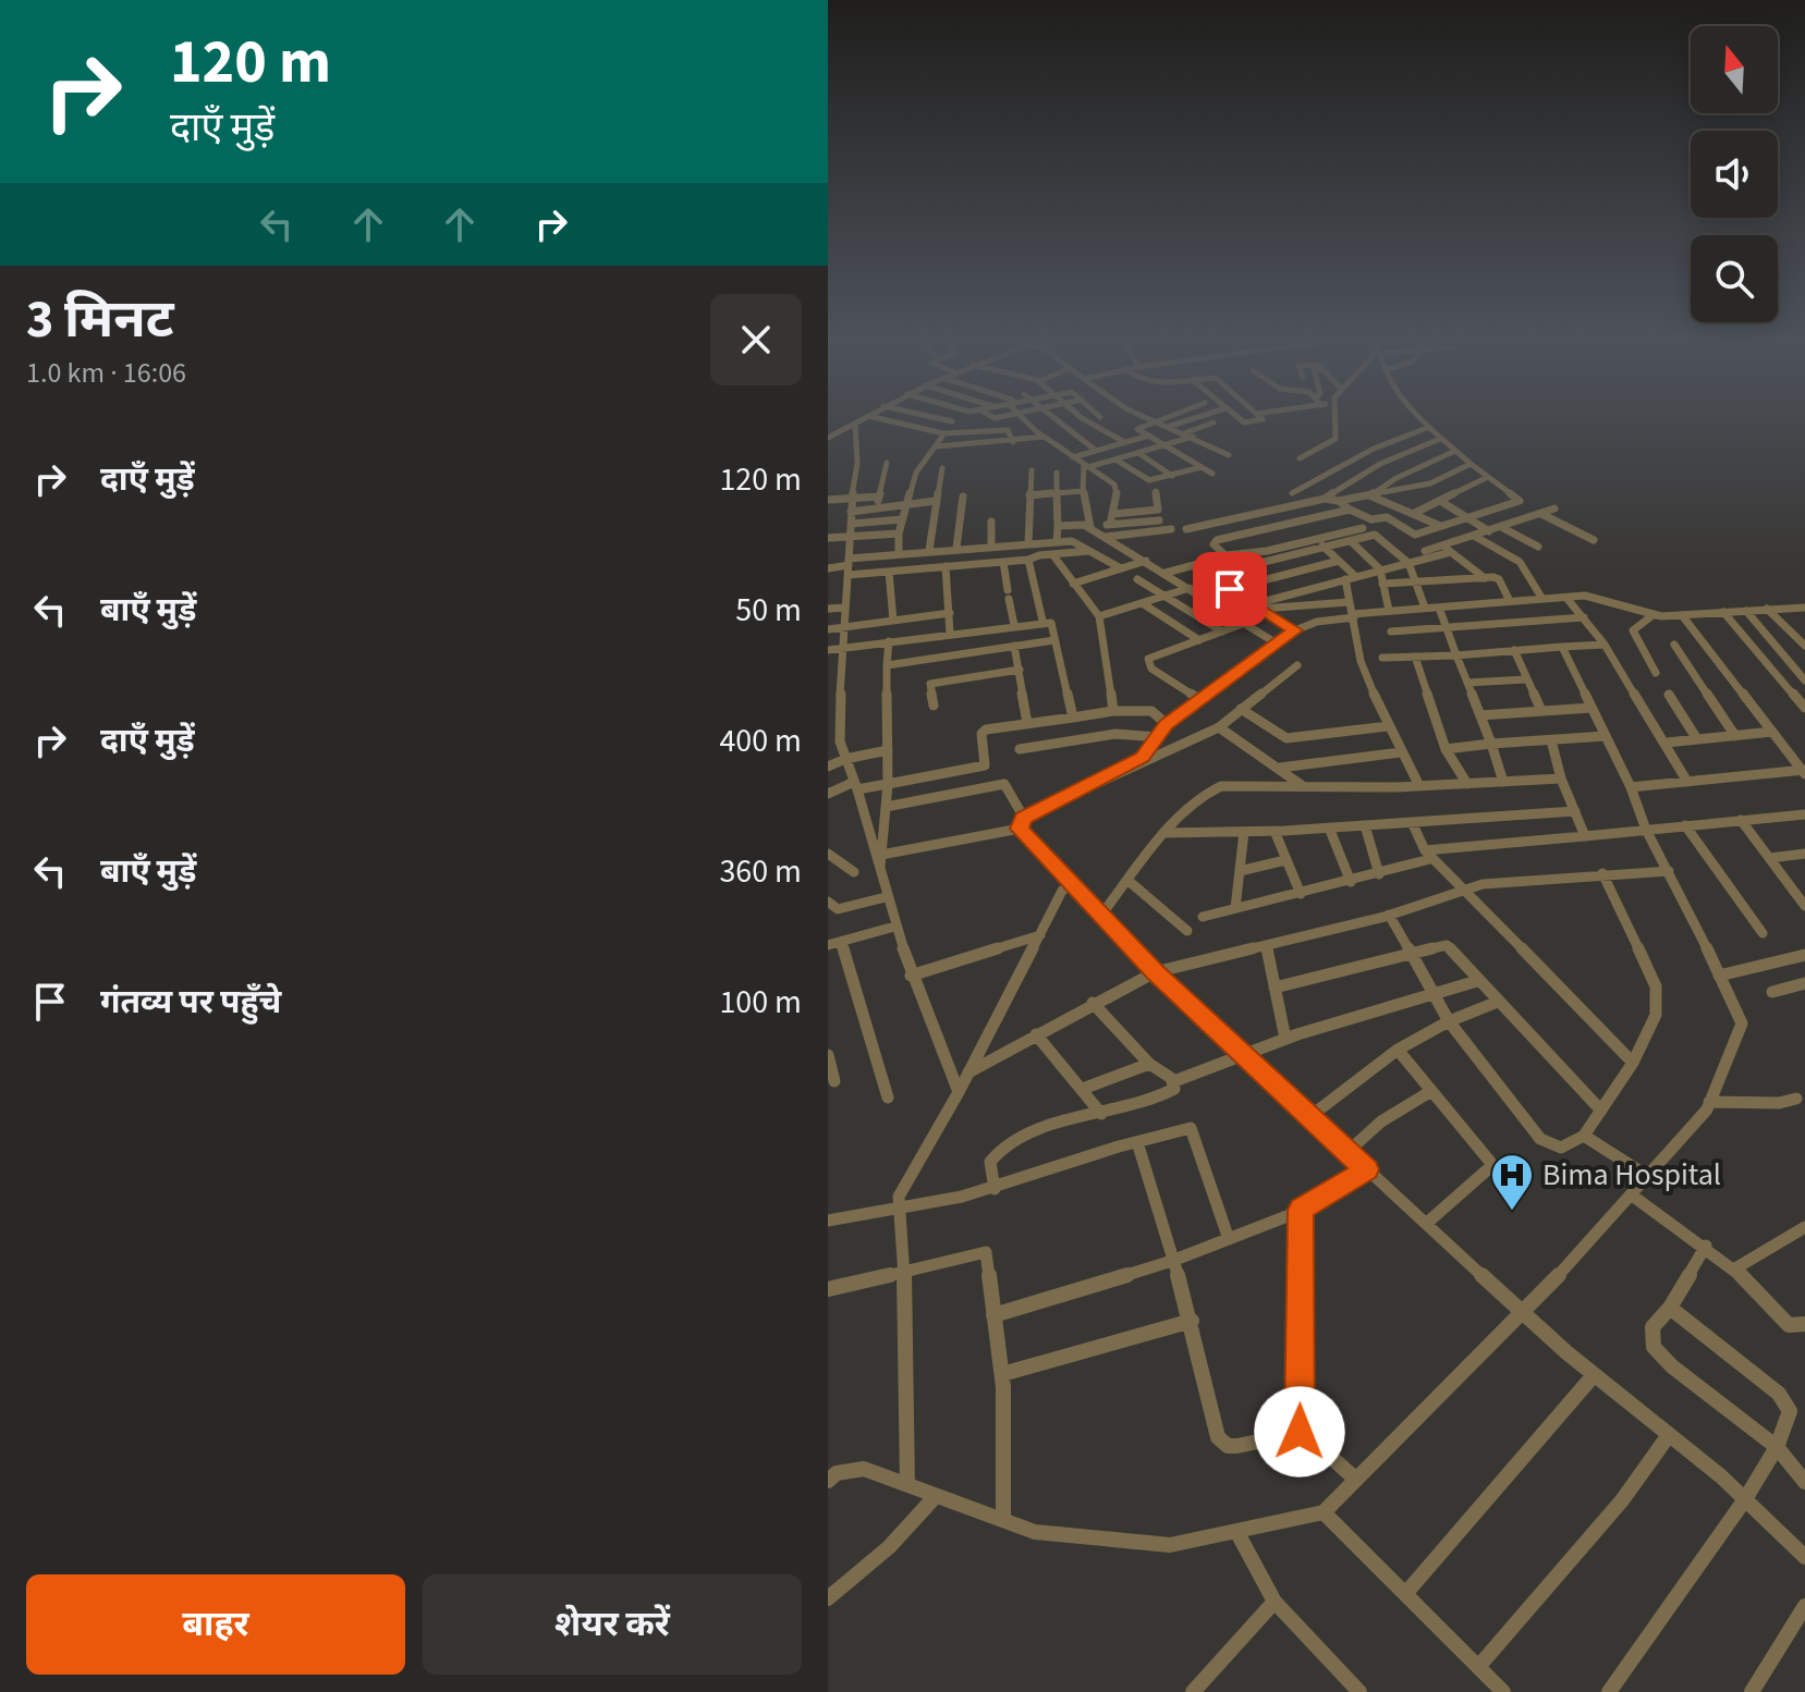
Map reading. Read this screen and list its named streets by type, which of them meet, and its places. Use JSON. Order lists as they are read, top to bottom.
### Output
{
  "places": {
    "hospital": ["Bima Hospital"]
  },
  "north": "top",
  "page": {
    "turn": ["120 m", "दाएँ मुड़ें"],
    "heading": ["3 मिनट", "1.0 km · 16:06"],
    "list": [
      {
        "name": "दाएँ मुड़ें",
        "value": "120 m"
      },
      {
        "name": "बाएँ मुड़ें",
        "value": "50 m"
      },
      {
        "name": "दाएँ मुड़ें",
        "value": "400 m"
      },
      {
        "name": "बाएँ मुड़ें",
        "value": "360 m"
      },
      {
        "name": "गंतव्य पर पहुँचे",
        "value": "100 m"
      }
    ],
    "buttons": ["बाहर", "शेयर करें"]
  }
}
